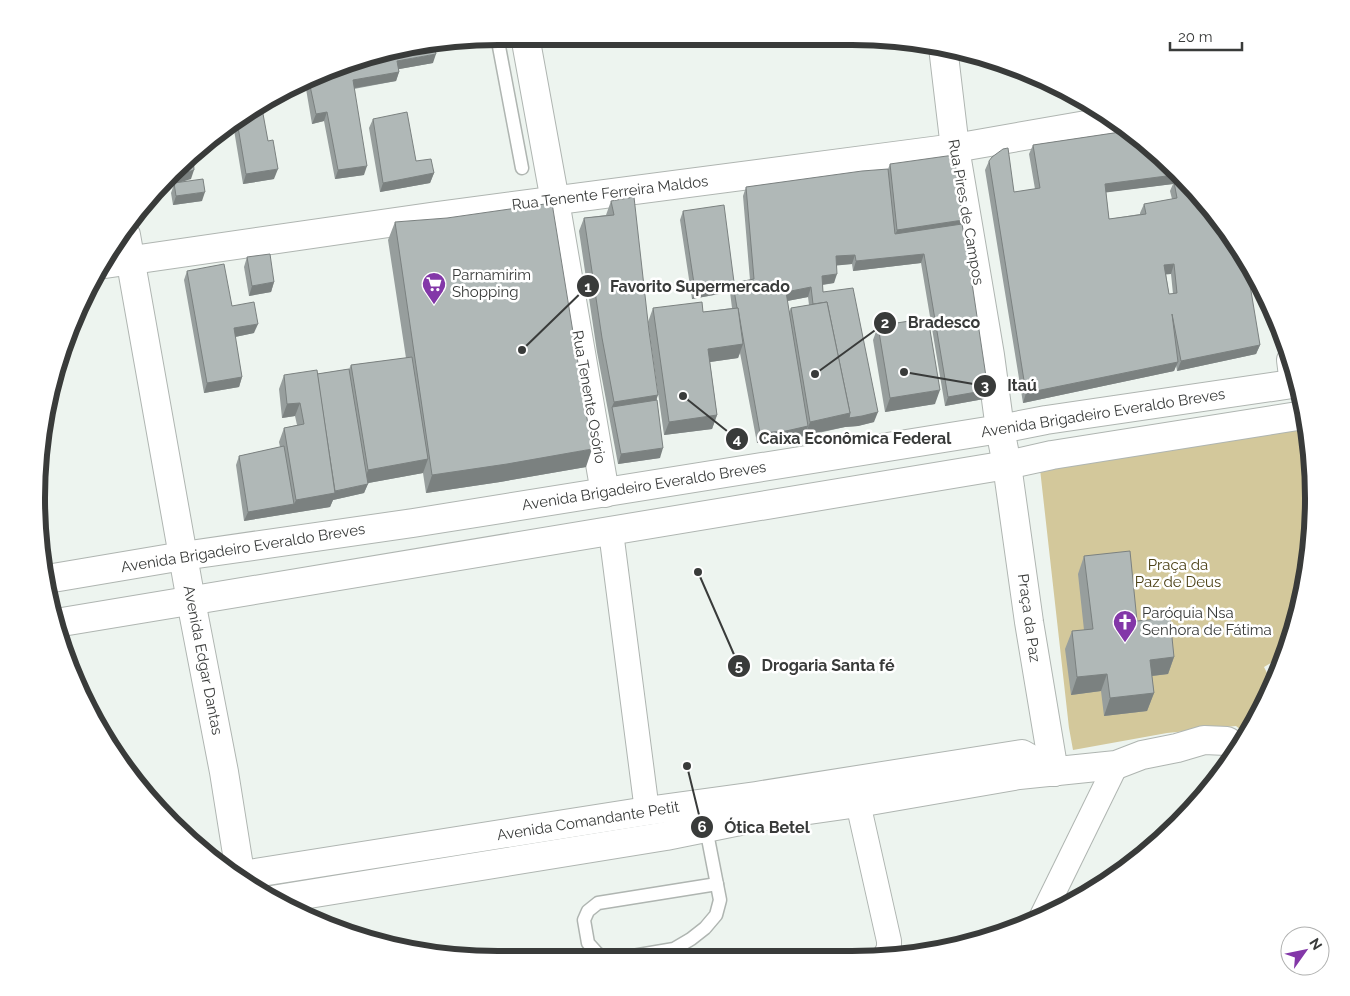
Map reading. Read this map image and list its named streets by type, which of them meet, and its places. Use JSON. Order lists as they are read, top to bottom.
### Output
{
  "streets": {
    "street": [
      "Rua Tenente Ferreira Maldos",
      "Rua Pires de Campos",
      "Rua Tenente Osório",
      "Avenida Brigadeiro Everaldo Breves",
      "Praça da Paz",
      "Avenida Edgar Dantas",
      "Avenida Comandante Petit"
    ]
  },
  "crossings": [
    ["Rua Tenente Ferreira Maldos", "Rua Pires de Campos"],
    ["Rua Tenente Ferreira Maldos", "Rua Tenente Osório"],
    ["Rua Tenente Ferreira Maldos", "Avenida Edgar Dantas"],
    ["Rua Pires de Campos", "Avenida Brigadeiro Everaldo Breves"],
    ["Rua Pires de Campos", "Praça da Paz"],
    ["Rua Tenente Osório", "Avenida Brigadeiro Everaldo Breves"],
    ["Avenida Brigadeiro Everaldo Breves", "Avenida Edgar Dantas"],
    ["Praça da Paz", "Avenida Comandante Petit"]
  ],
  "parks": ["Praça da Paz de Deus"],
  "places": {
    "supermarket": ["Parnamirim Shopping"],
    "other": [
      "Favorito Supermercado",
      "Itaú",
      "Bradesco",
      "Caixa Econômica Federal",
      "Drogaria Santa fé",
      "Ótica Betel"
    ],
    "church": ["Paróquia Nsa Senhora de Fátima"]
  },
  "scale_bar": "20 m",
  "north": "top right"
}
